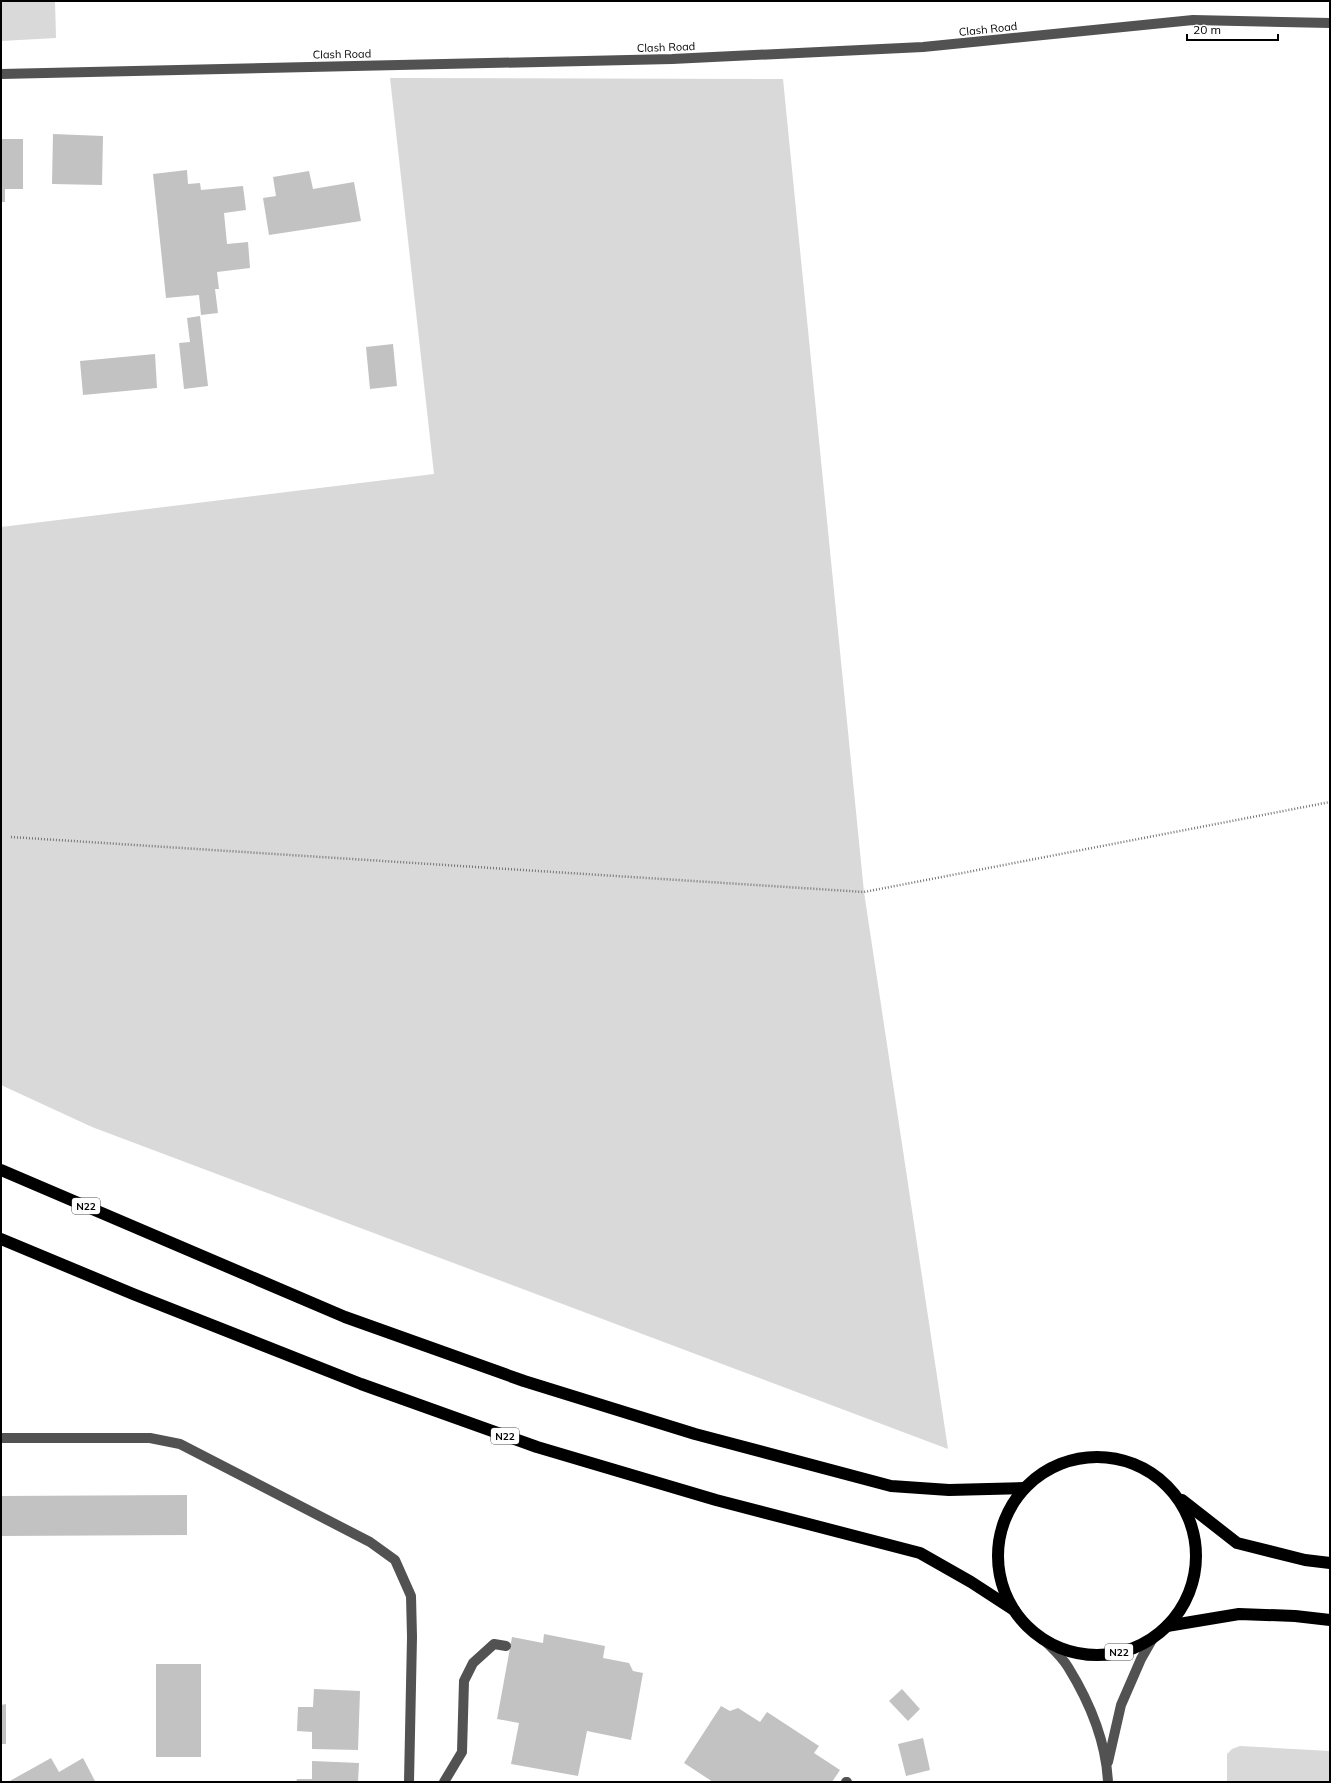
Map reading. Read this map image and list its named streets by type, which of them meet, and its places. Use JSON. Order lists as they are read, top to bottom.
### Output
{
  "streets": {
    "highway": ["N22"],
    "street": ["Clash Road"]
  },
  "scale_bar": "20 m"
}
